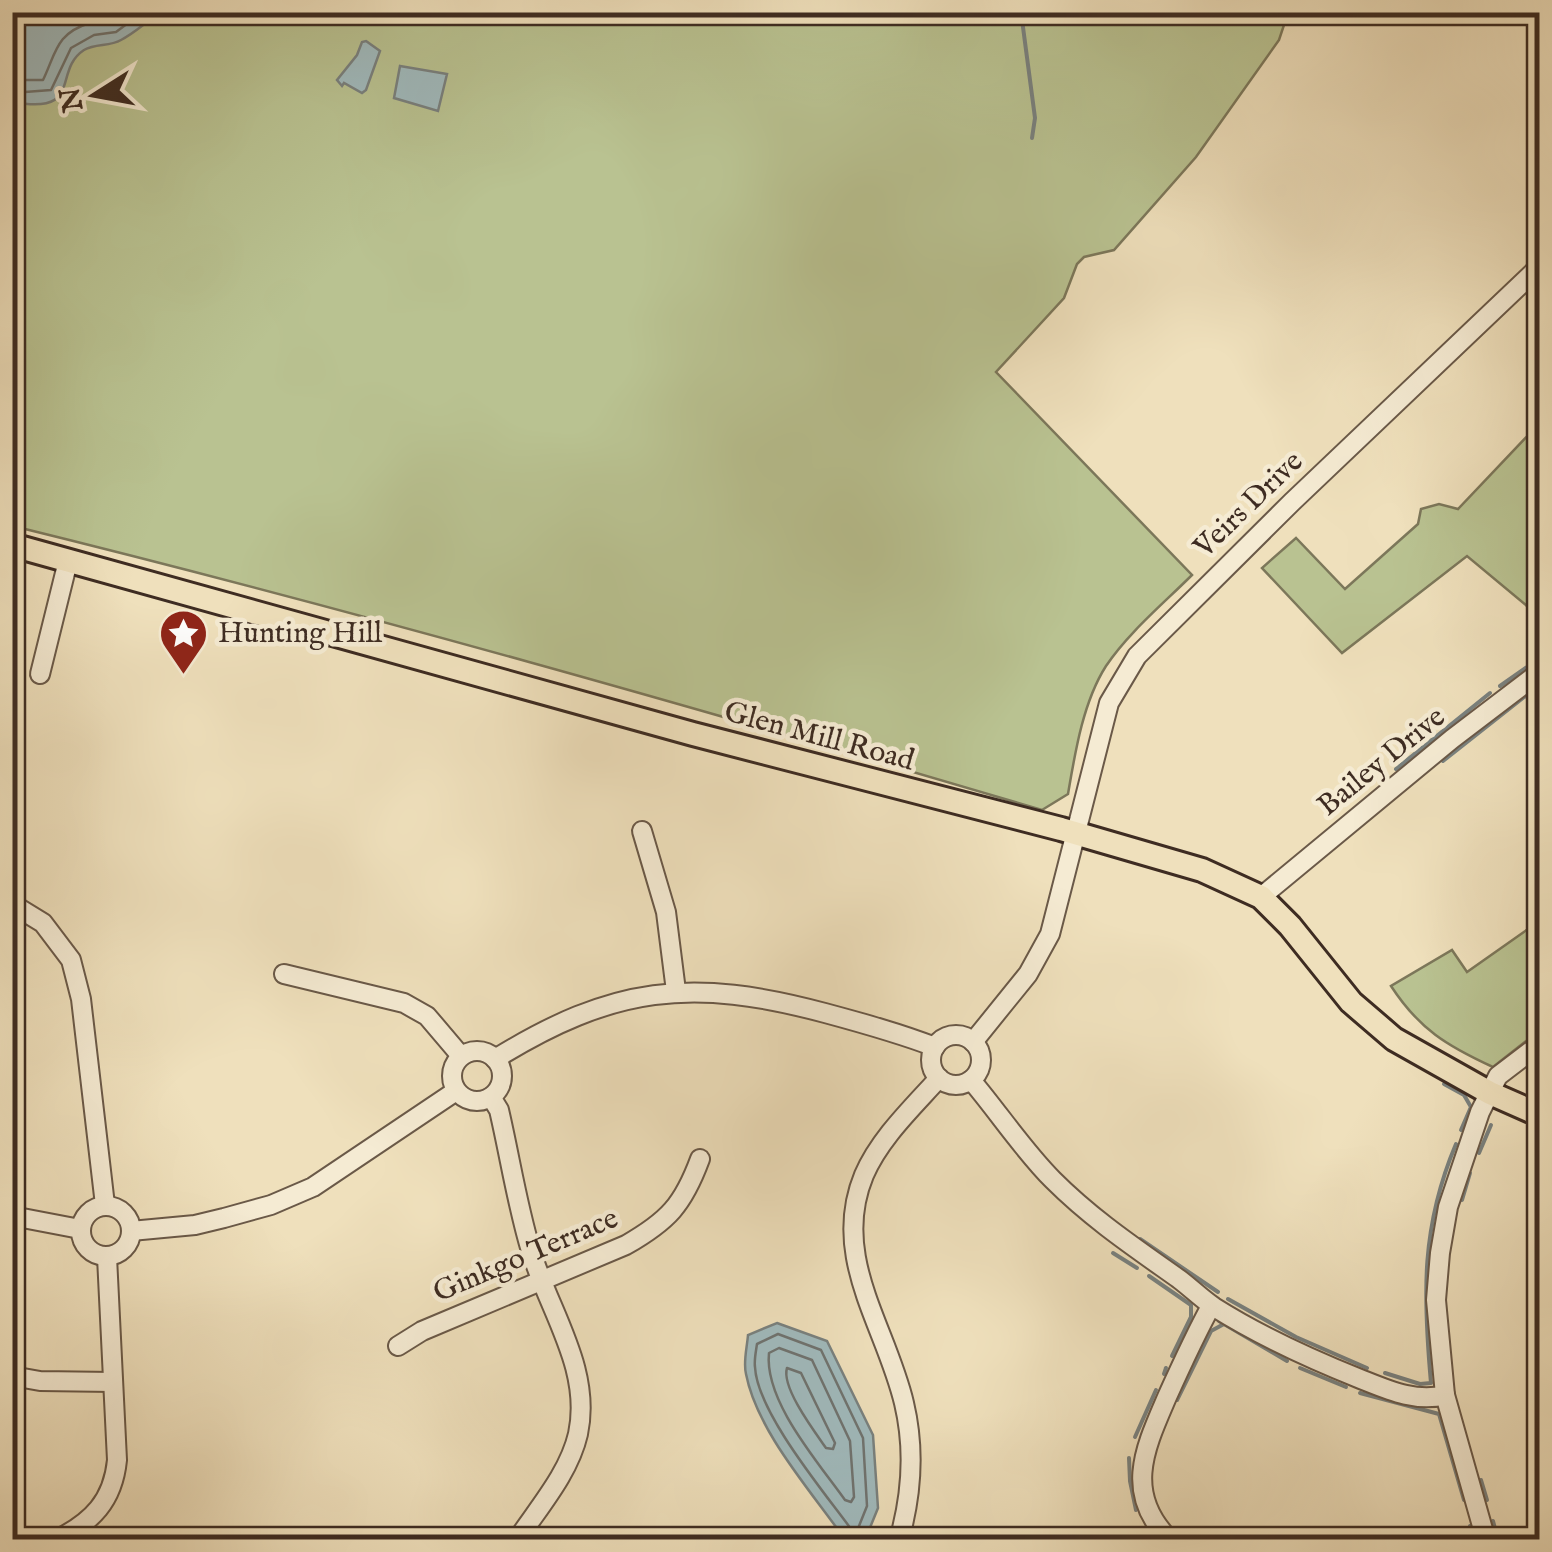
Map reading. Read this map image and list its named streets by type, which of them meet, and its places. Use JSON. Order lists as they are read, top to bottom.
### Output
{
  "streets": {
    "main road": ["Glen Mill Road"],
    "street": ["Veirs Drive", "Bailey Drive", "Ginkgo Terrace"]
  },
  "crossings": [
    ["Veirs Drive", "Glen Mill Road"],
    ["Glen Mill Road", "Bailey Drive"]
  ],
  "places": {
    "place": ["Hunting Hill"]
  },
  "north": "left"
}
